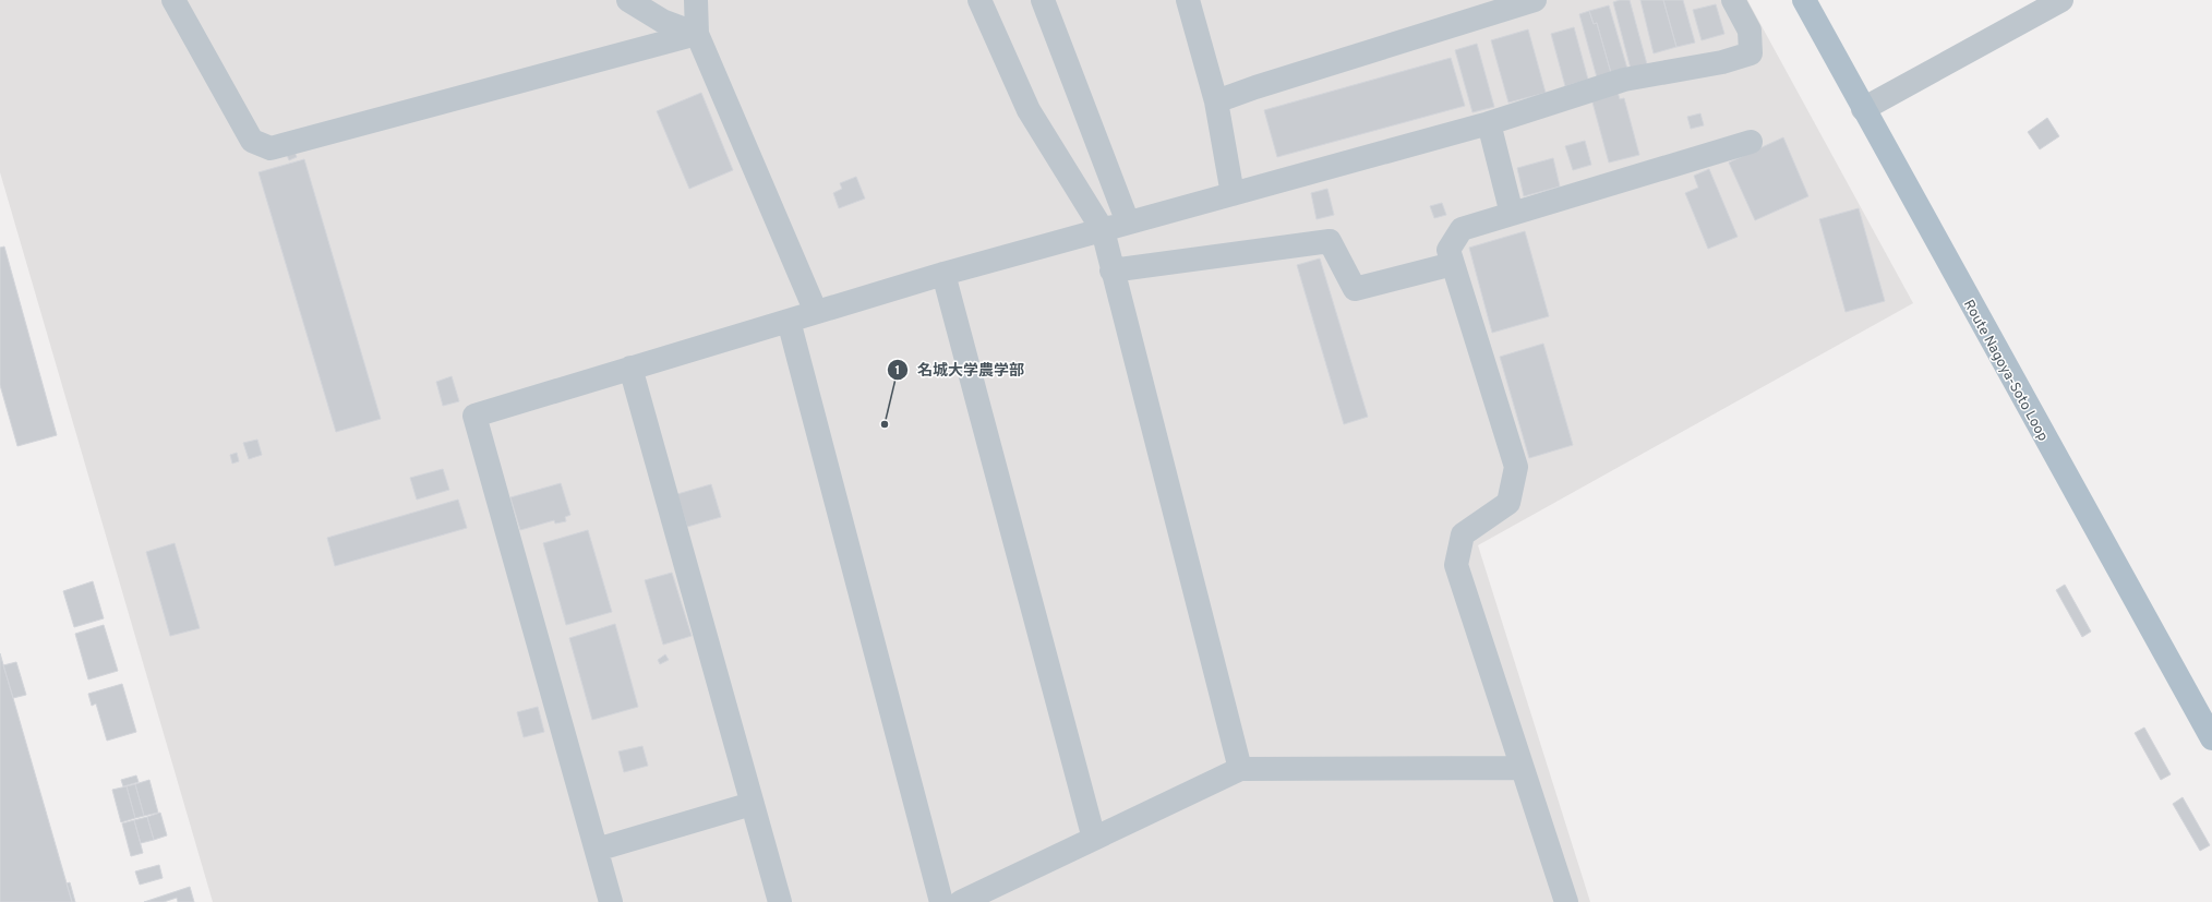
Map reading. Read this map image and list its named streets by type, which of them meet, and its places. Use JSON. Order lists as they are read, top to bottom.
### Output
{
  "streets": {
    "main road": ["Route Nagoya-Soto Loop"]
  },
  "places": ["名城大学農学部"]
}
